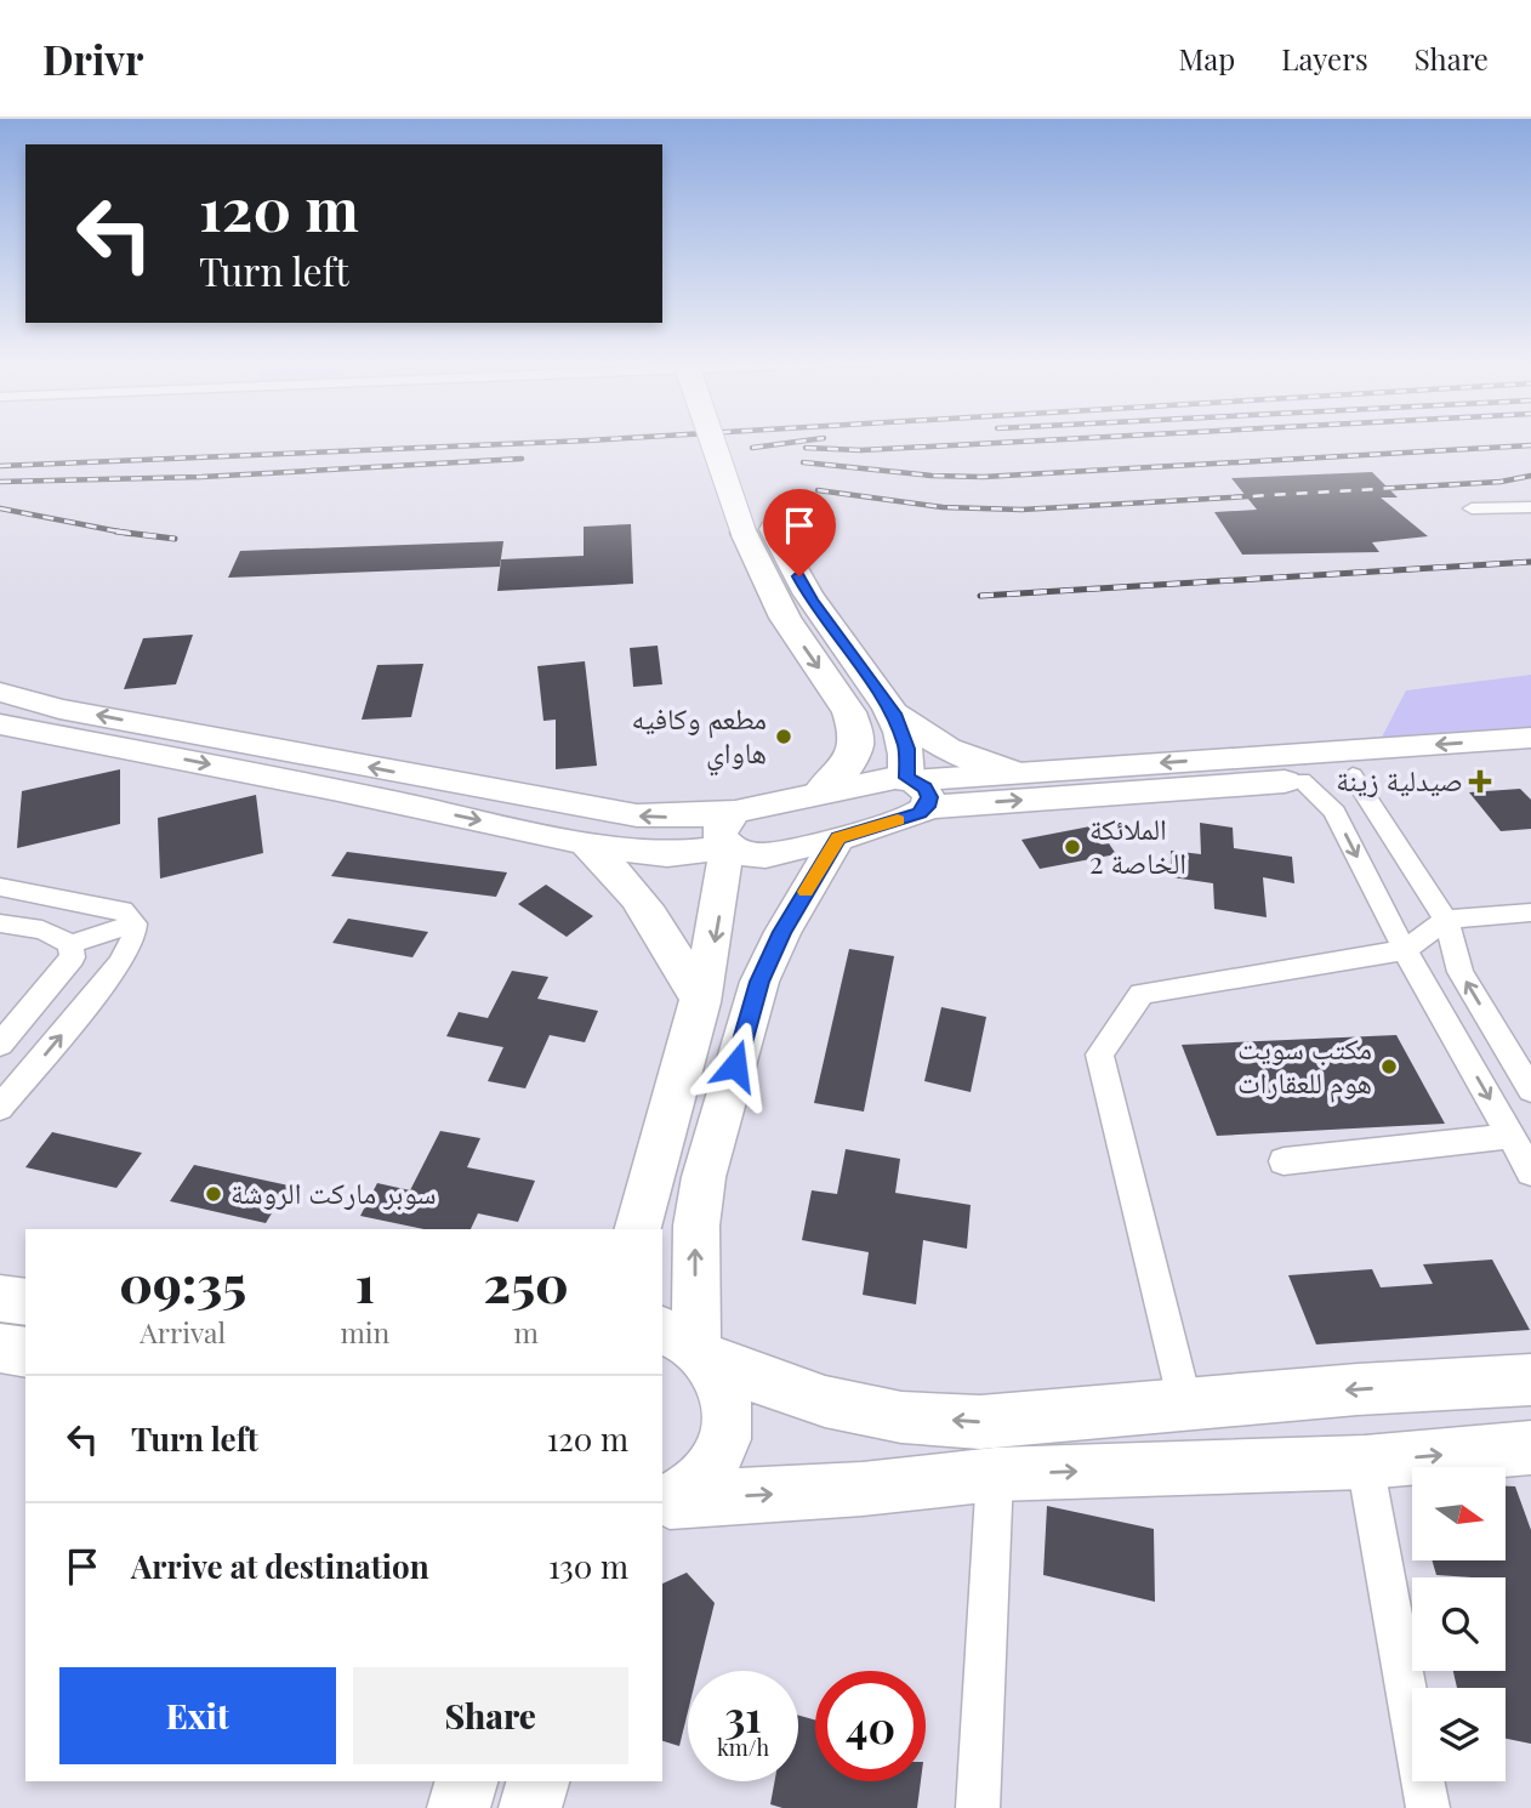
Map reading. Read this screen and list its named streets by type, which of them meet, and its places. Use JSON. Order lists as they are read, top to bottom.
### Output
{
  "places": {
    "other": [
      "مطعم وكافيه هاواي",
      "الملائكة الخاصة 2",
      "مكتب سويت هوم للعقارات",
      "سوبر ماركت الروشة"
    ],
    "health": ["صيدلية زينة"]
  },
  "north": "right",
  "page": {
    "header": "Drivr",
    "nav": ["Map", "Layers", "Share"],
    "turn": ["120 m", "Turn left"],
    "eta": [
      "09:35",
      "Arrival",
      "1",
      "min",
      "250",
      "m"
    ],
    "list": [
      {
        "name": "Turn left",
        "value": "120 m"
      },
      {
        "name": "Arrive at destination",
        "value": "130 m"
      }
    ],
    "buttons": ["Exit", "Share"],
    "speed": "31 km/h",
    "limit": "40"
  }
}
